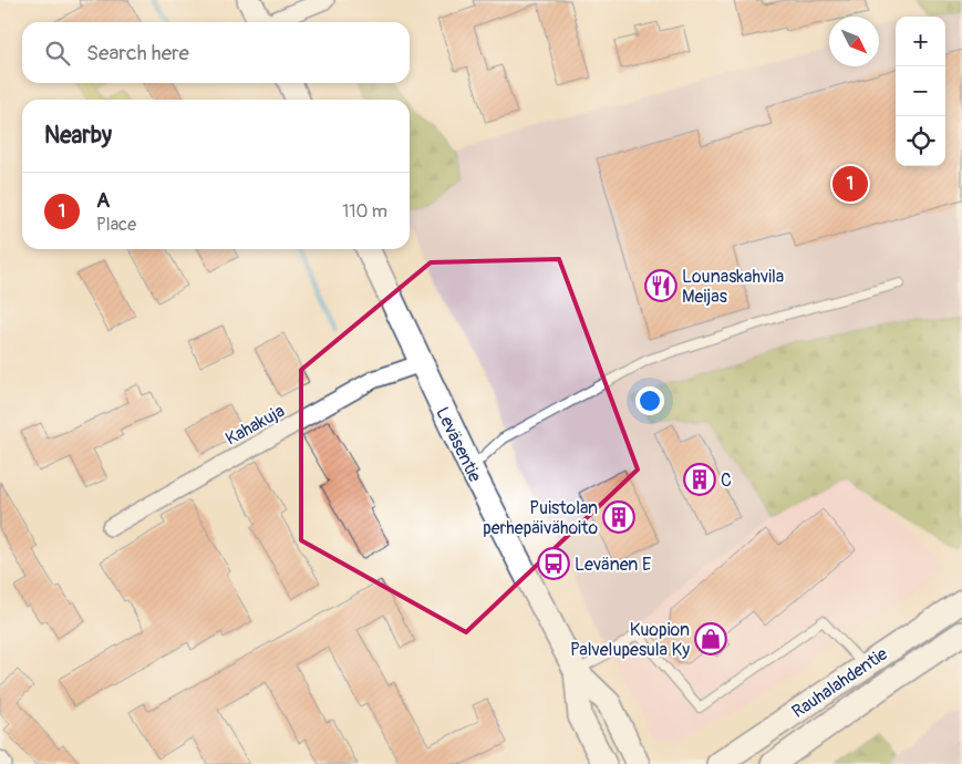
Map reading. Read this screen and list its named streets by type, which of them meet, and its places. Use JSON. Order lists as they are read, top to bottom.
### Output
{
  "streets": {
    "main road": ["Leväsentie", "Rauhalahdentie"],
    "street": ["Kahakuja"]
  },
  "crossings": [
    ["Kahakuja", "Leväsentie"]
  ],
  "places": {
    "restaurant": ["Lounaskahvila Meijas"],
    "building": ["C", "Puistolan perhepäivähoito"],
    "bus stop": ["Levänen E"],
    "shop": ["Kuopion Palvelupesula Ky"]
  },
  "north": "bottom right",
  "page": {
    "map_buttons": ["+", "−"],
    "search": "Search here",
    "heading": "Nearby",
    "pins": "1",
    "list": [
      {
        "mark": "1",
        "name": "A",
        "note": "Place",
        "value": "110 m"
      }
    ]
  }
}
